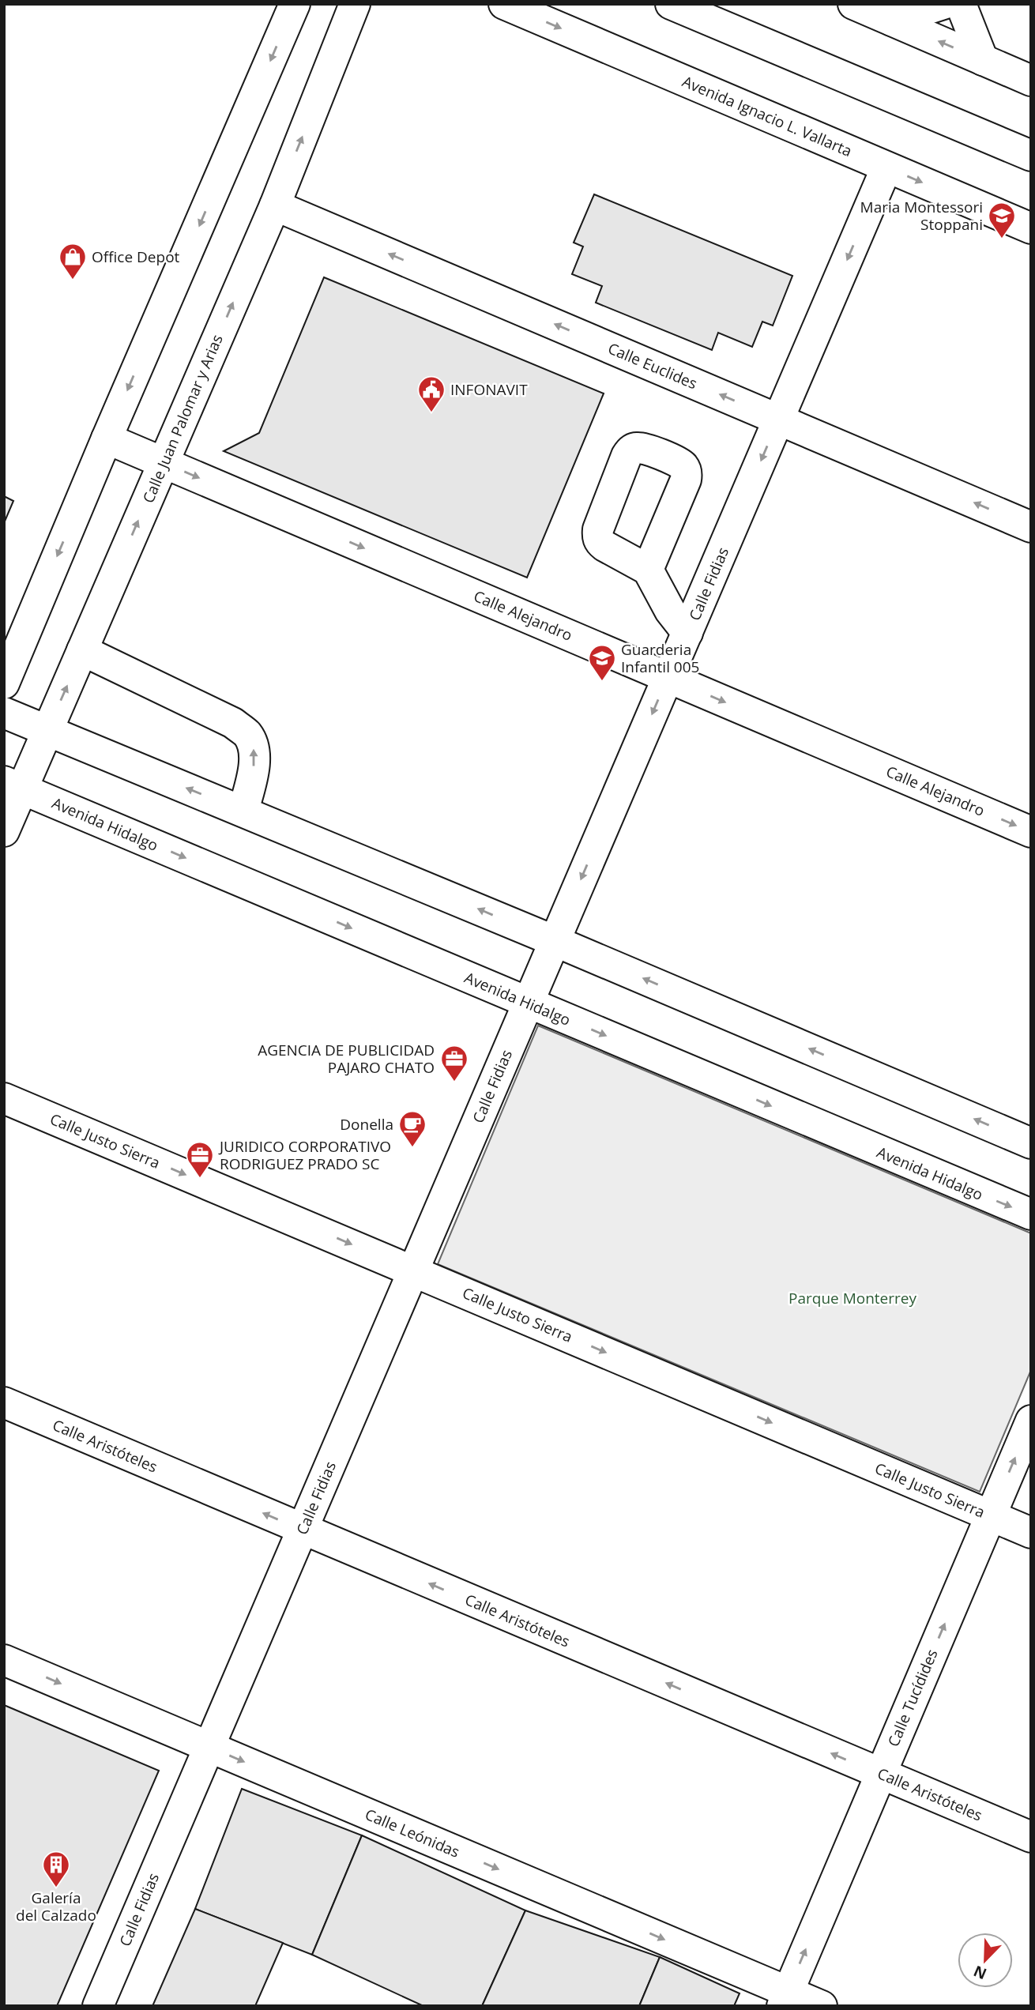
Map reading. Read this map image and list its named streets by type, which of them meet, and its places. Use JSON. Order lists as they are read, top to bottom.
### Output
{
  "streets": {
    "street": [
      "Avenida Ignacio L. Vallarta",
      "Calle Euclides",
      "Calle Juan Palomar y Arias",
      "Calle Fidias",
      "Calle Alejandro",
      "Avenida Hidalgo",
      "Calle Justo Sierra",
      "Calle Aristóteles",
      "Calle Tucídides",
      "Calle Leónidas"
    ]
  },
  "crossings": [
    ["Avenida Ignacio L. Vallarta", "Calle Fidias"],
    ["Calle Euclides", "Calle Juan Palomar y Arias"],
    ["Calle Euclides", "Calle Fidias"],
    ["Calle Juan Palomar y Arias", "Calle Alejandro"],
    ["Calle Juan Palomar y Arias", "Avenida Hidalgo"],
    ["Calle Fidias", "Calle Alejandro"],
    ["Calle Fidias", "Avenida Hidalgo"],
    ["Calle Fidias", "Calle Justo Sierra"],
    ["Calle Fidias", "Calle Aristóteles"],
    ["Calle Fidias", "Calle Leónidas"],
    ["Calle Justo Sierra", "Calle Tucídides"],
    ["Calle Aristóteles", "Calle Tucídides"],
    ["Calle Tucídides", "Calle Leónidas"]
  ],
  "one_way": [
    "Calle Euclides",
    "Calle Fidias",
    "Calle Alejandro",
    "Calle Justo Sierra",
    "Calle Aristóteles",
    "Calle Tucídides",
    "Calle Leónidas"
  ],
  "parks": ["Parque Monterrey"],
  "places": {
    "school or university": ["Maria Montessori Stoppani", "Guarderia Infantil 005"],
    "shop": ["Office Depot"],
    "public building": ["INFONAVIT"],
    "office": ["AGENCIA DE PUBLICIDAD PAJARO CHATO", "JURIDICO CORPORATIVO RODRIGUEZ PRADO SC"],
    "cafe": ["Donella"],
    "building": ["Galería del Calzado"]
  },
  "north": "bottom left"
}
